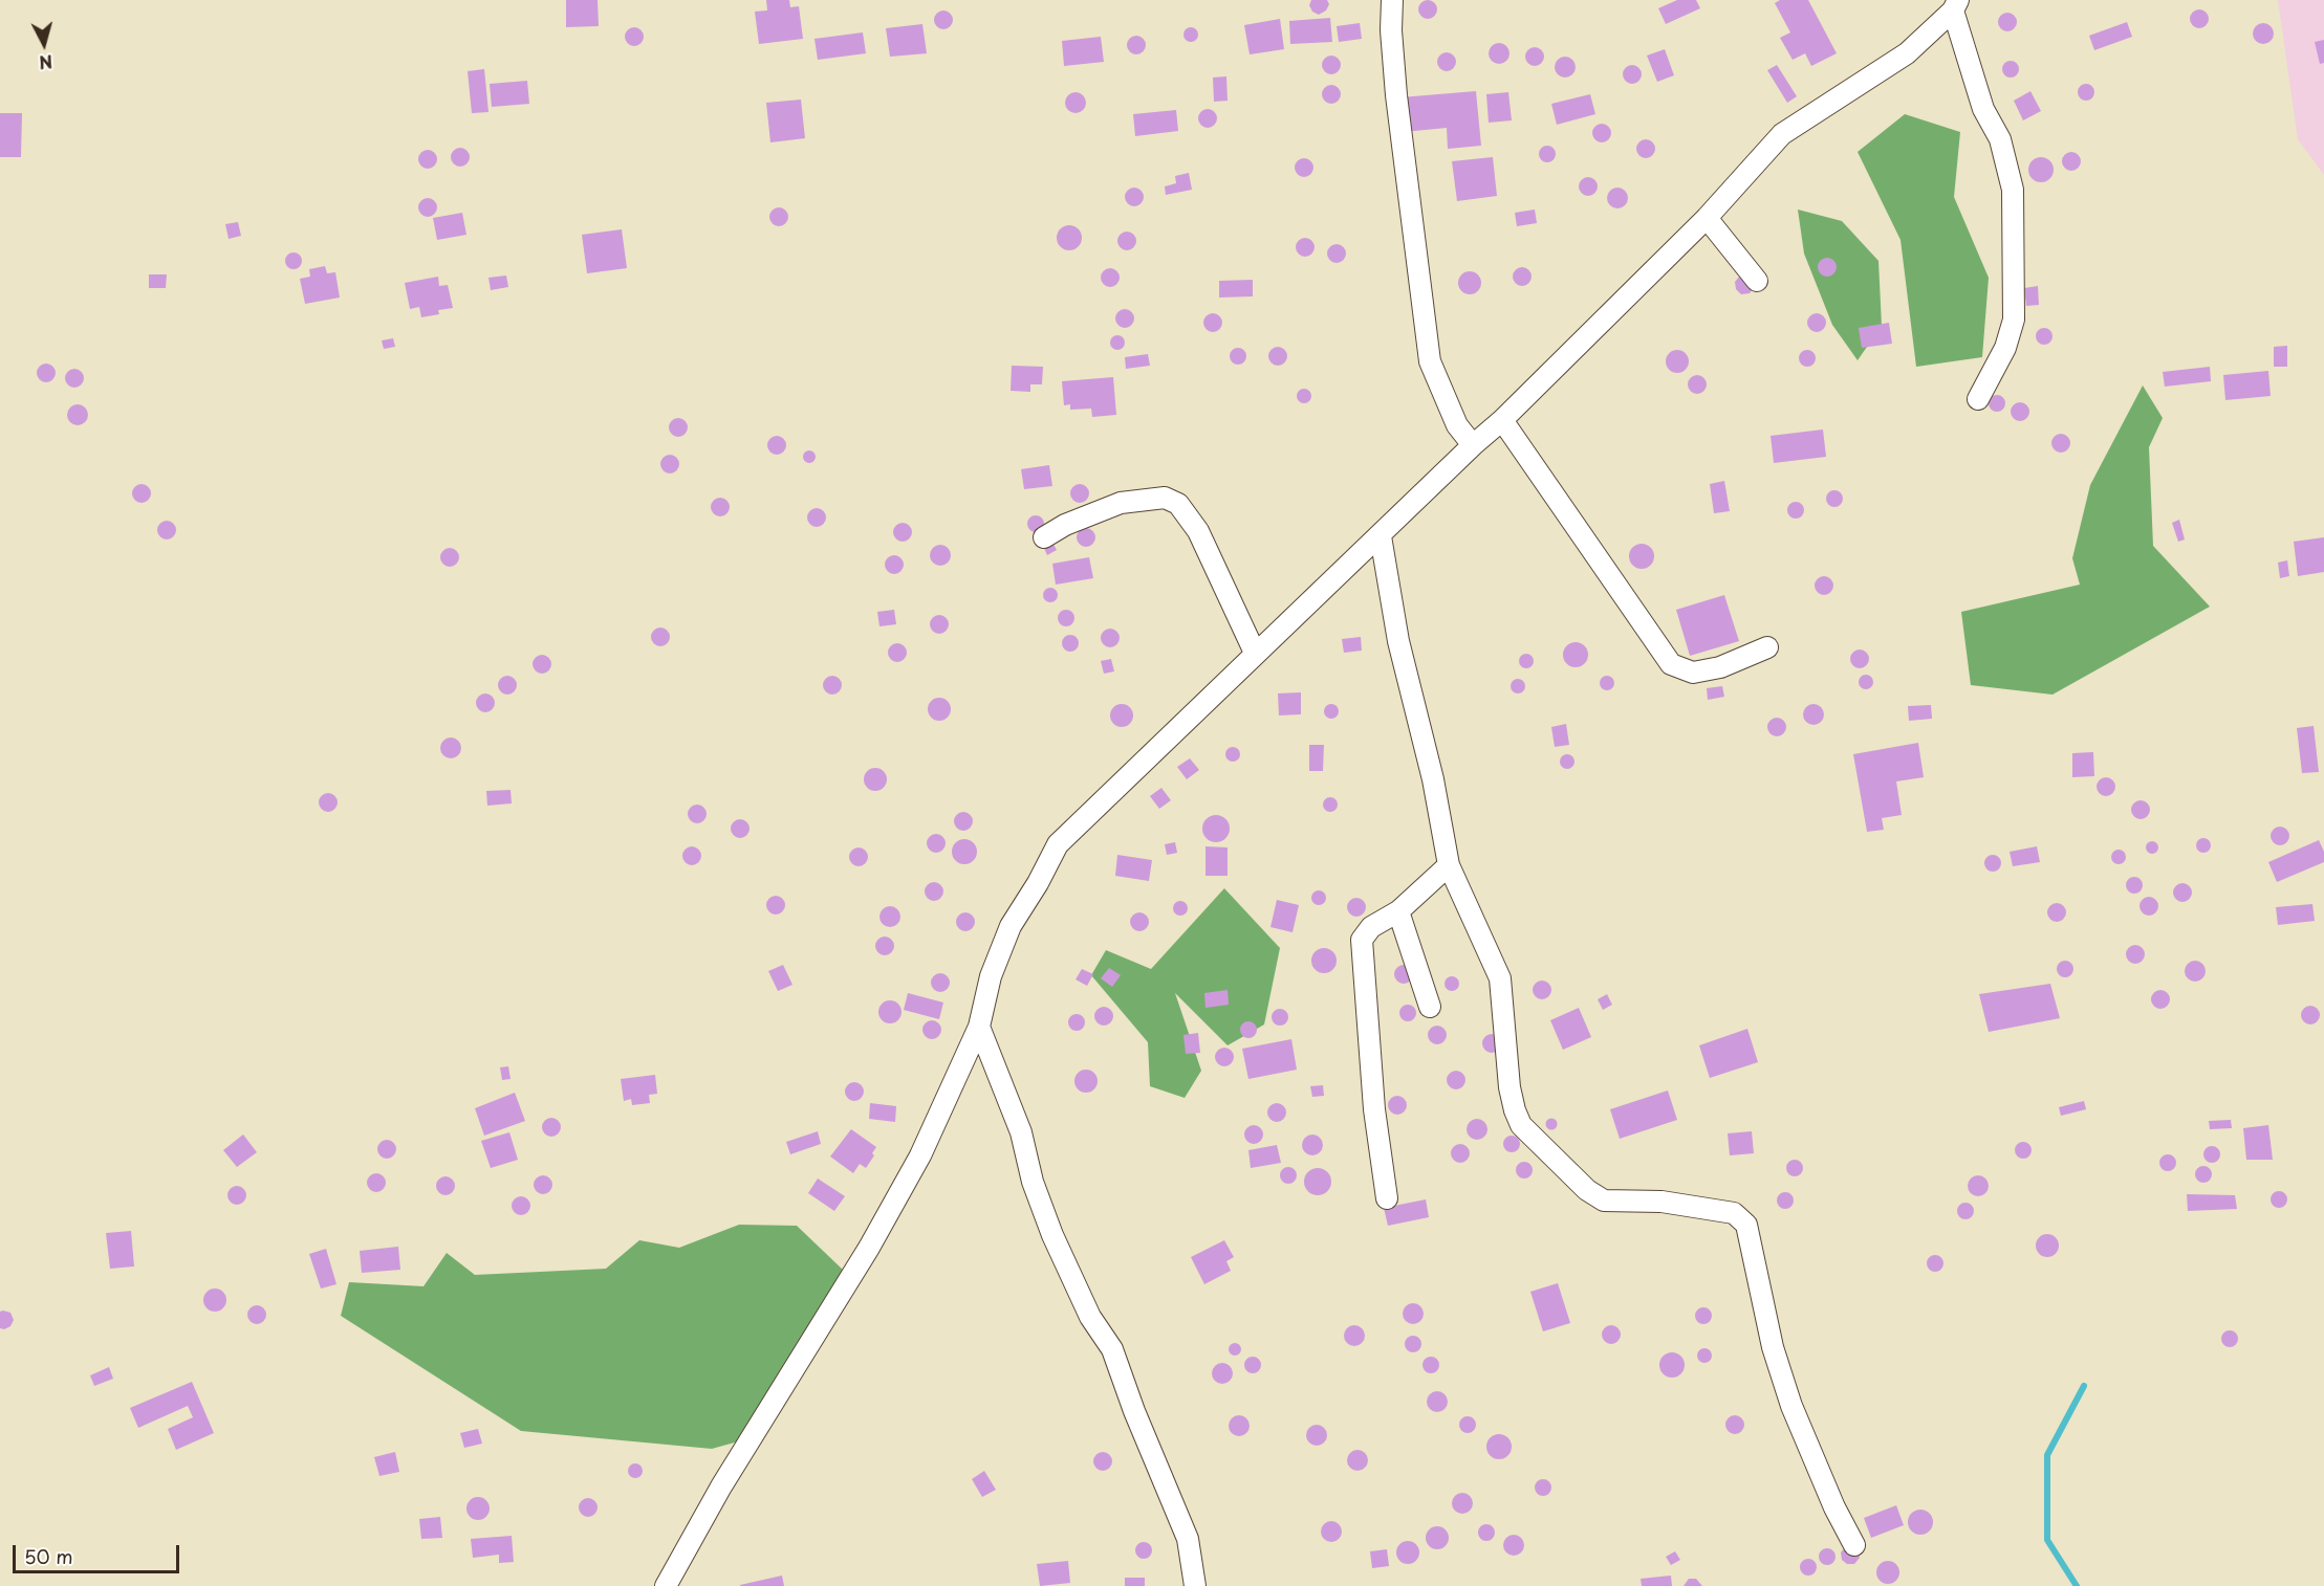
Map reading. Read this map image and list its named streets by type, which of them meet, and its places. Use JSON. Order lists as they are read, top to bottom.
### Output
{
  "scale_bar": "50 m",
  "north": "bottom"
}
